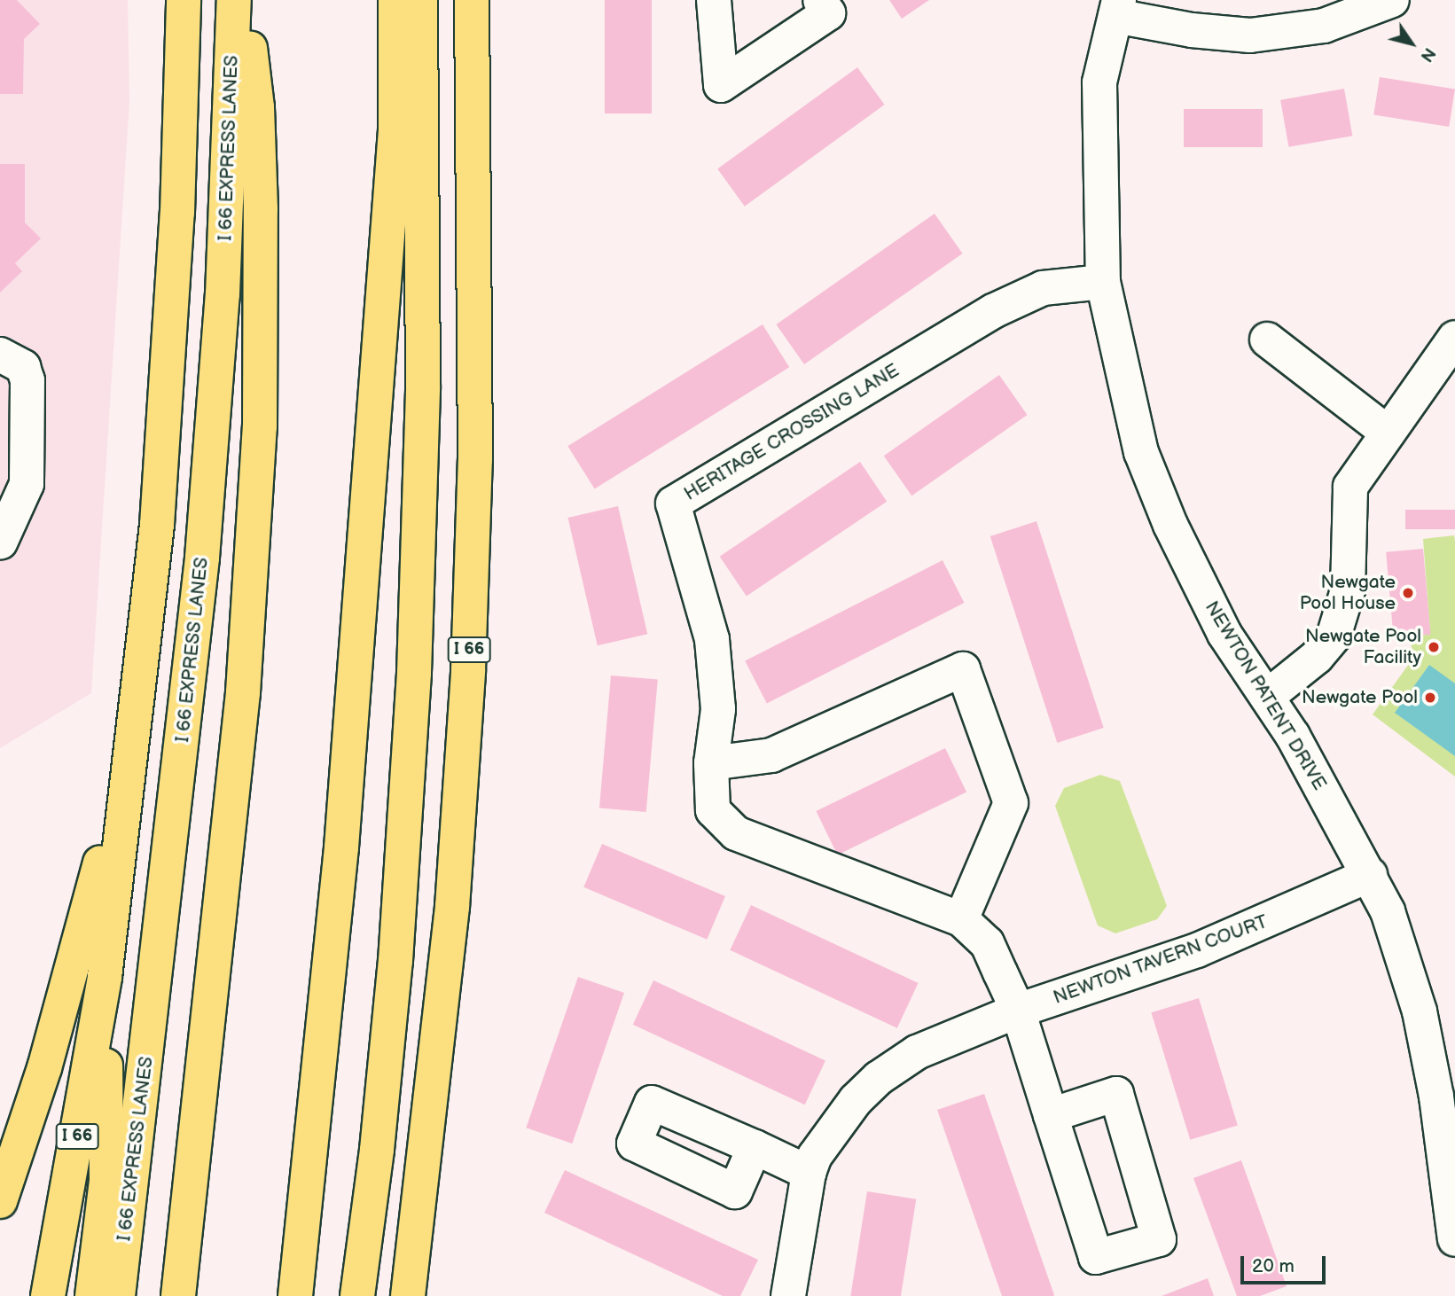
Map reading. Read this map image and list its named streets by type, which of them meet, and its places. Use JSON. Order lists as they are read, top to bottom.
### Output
{
  "streets": {
    "highway": ["I 66 EXPRESS LANES", "I 66"],
    "street": ["HERITAGE CROSSING LANE", "NEWTON PATENT DRIVE", "NEWTON TAVERN COURT"]
  },
  "crossings": [
    ["HERITAGE CROSSING LANE", "NEWTON PATENT DRIVE"],
    ["HERITAGE CROSSING LANE", "NEWTON TAVERN COURT"],
    ["NEWTON PATENT DRIVE", "NEWTON TAVERN COURT"]
  ],
  "places": ["Newgate Pool House", "Newgate Pool Facility", "Newgate Pool"],
  "scale_bar": "20 m",
  "north": "bottom right"
}
